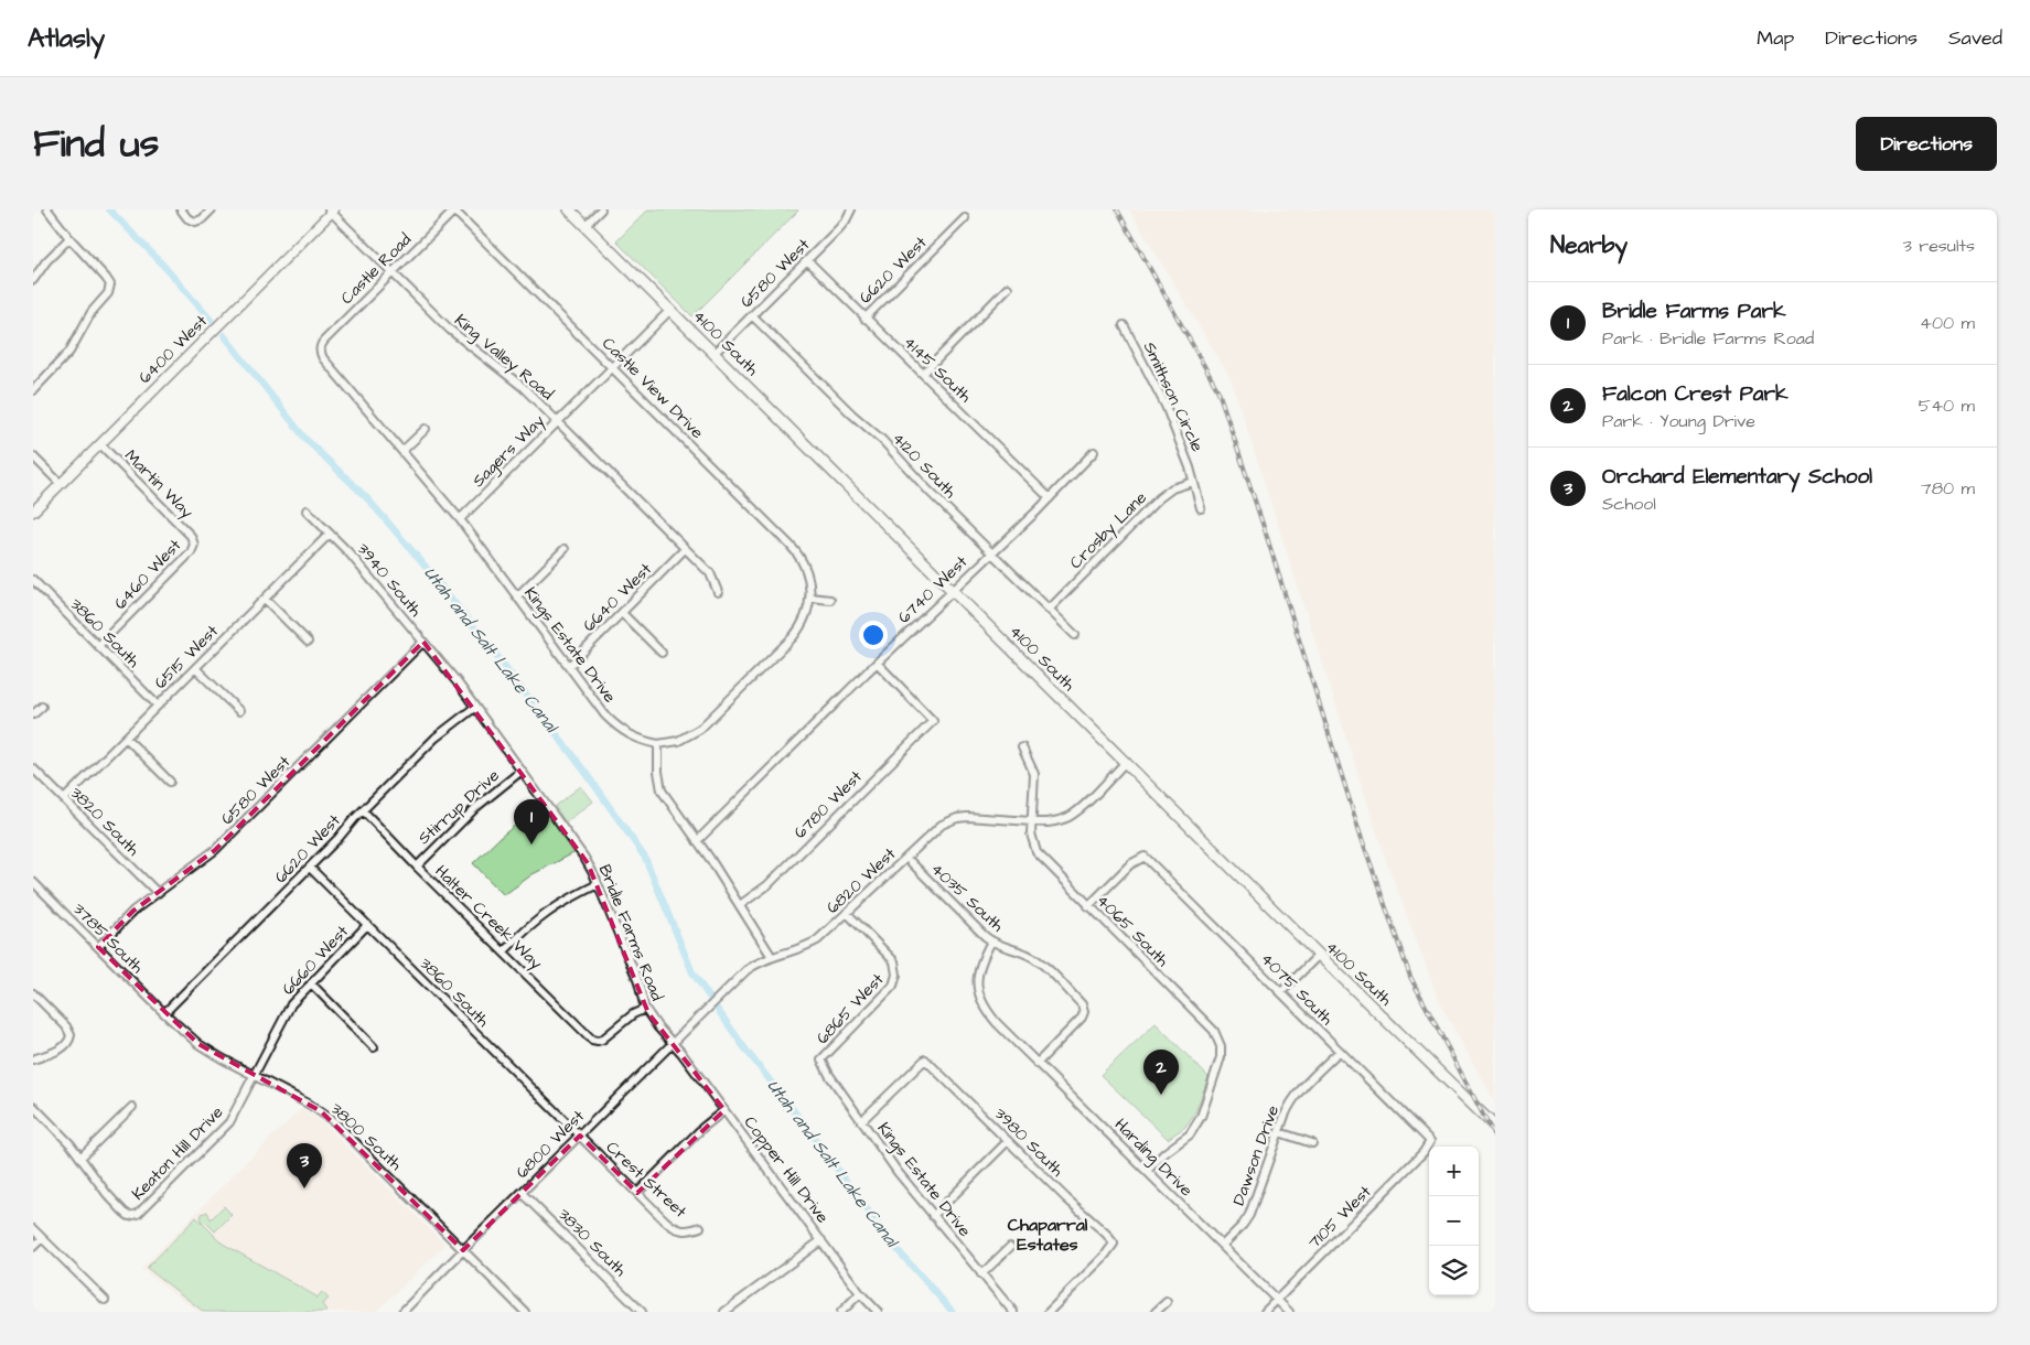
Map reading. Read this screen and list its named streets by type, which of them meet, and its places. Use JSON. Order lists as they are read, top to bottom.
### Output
{
  "streets": {
    "main road": ["4100 South"],
    "street": [
      "Castle Road",
      "6620 West",
      "6580 West",
      "6400 West",
      "King Valley Road",
      "4145 South",
      "Castle View Drive",
      "Smithson Circle",
      "Sagers Way",
      "4120 South",
      "Martin Way",
      "Crosby Lane",
      "6460 West",
      "3940 South",
      "6740 West",
      "6640 West",
      "3860 South",
      "Kings Estate Drive",
      "6515 West",
      "6780 West",
      "Stirrup Drive",
      "3820 South",
      "6820 West",
      "4035 South",
      "Halter Creek Way",
      "4065 South",
      "Bridle Farms Road",
      "3785 South",
      "6660 West",
      "4075 South",
      "6865 West",
      "3800 South",
      "3980 South",
      "6800 West",
      "Keaton Hill Drive",
      "Dawson Drive",
      "Harding Drive",
      "Copper Hill Drive",
      "Crest Street",
      "7105 West",
      "3830 South"
    ]
  },
  "crossings": [
    ["Castle Road", "King Valley Road"],
    ["Castle Road", "Castle View Drive"],
    ["Castle Road", "Kings Estate Drive"],
    ["6620 West", "4145 South"],
    ["6620 West", "3860 South"],
    ["6620 West", "Halter Creek Way"],
    ["6620 West", "Bridle Farms Road"],
    ["6620 West", "3785 South"],
    ["6620 West", "3800 South"],
    ["6580 West", "4100 South"],
    ["6580 West", "4145 South"],
    ["6580 West", "4120 South"],
    ["6580 West", "3940 South"],
    ["6580 West", "3820 South"],
    ["6580 West", "3785 South"],
    ["4100 South", "Sagers Way"],
    ["4100 South", "6740 West"],
    ["6400 West", "King Valley Road"],
    ["6400 West", "Martin Way"],
    ["King Valley Road", "Sagers Way"],
    ["King Valley Road", "6640 West"],
    ["4145 South", "6740 West"],
    ["Castle View Drive", "Sagers Way"],
    ["Castle View Drive", "Kings Estate Drive"],
    ["Smithson Circle", "Crosby Lane"],
    ["Sagers Way", "Kings Estate Drive"],
    ["4120 South", "Crosby Lane"],
    ["4120 South", "6740 West"],
    ["Martin Way", "6460 West"],
    ["6460 West", "3860 South"],
    ["3940 South", "6515 West"],
    ["3940 South", "Bridle Farms Road"],
    ["6740 West", "6780 West"],
    ["6640 West", "Kings Estate Drive"],
    ["3860 South", "6515 West"],
    ["3860 South", "6660 West"],
    ["3860 South", "6800 West"],
    ["3860 South", "Crest Street"],
    ["Kings Estate Drive", "6865 West"],
    ["Kings Estate Drive", "3980 South"],
    ["6515 West", "3820 South"],
    ["Stirrup Drive", "Halter Creek Way"],
    ["Stirrup Drive", "Bridle Farms Road"],
    ["6820 West", "4035 South"],
    ["6820 West", "4065 South"],
    ["6820 West", "6865 West"],
    ["6820 West", "6800 West"],
    ["4035 South", "Harding Drive"],
    ["Halter Creek Way", "Bridle Farms Road"],
    ["4065 South", "4075 South"],
    ["4065 South", "Harding Drive"],
    ["Bridle Farms Road", "6800 West"],
    ["Bridle Farms Road", "Copper Hill Drive"],
    ["3785 South", "3800 South"],
    ["6660 West", "3800 South"],
    ["6660 West", "Keaton Hill Drive"],
    ["4075 South", "Dawson Drive"],
    ["4075 South", "7105 West"],
    ["3800 South", "6800 West"],
    ["3800 South", "Keaton Hill Drive"],
    ["6800 West", "Copper Hill Drive"],
    ["6800 West", "Crest Street"],
    ["6800 West", "3830 South"],
    ["Dawson Drive", "Harding Drive"],
    ["Harding Drive", "7105 West"]
  ],
  "districts": ["Chaparral Estates"],
  "water": ["Utah and Salt Lake Canal"],
  "page": {
    "header": "Atlasly",
    "nav": ["Map", "Directions", "Saved"],
    "title": "Find us",
    "buttons": "Directions",
    "heading": ["Nearby", "3 results"],
    "list": [
      {
        "mark": "1",
        "name": "Bridle Farms Park",
        "note": "Park · Bridle Farms Road",
        "value": "400 m"
      },
      {
        "mark": "2",
        "name": "Falcon Crest Park",
        "note": "Park · Young Drive",
        "value": "540 m"
      },
      {
        "mark": "3",
        "name": "Orchard Elementary School",
        "note": "School",
        "value": "780 m"
      }
    ],
    "pins": ["1", "2", "3"],
    "map_buttons": ["+", "−"]
  }
}
